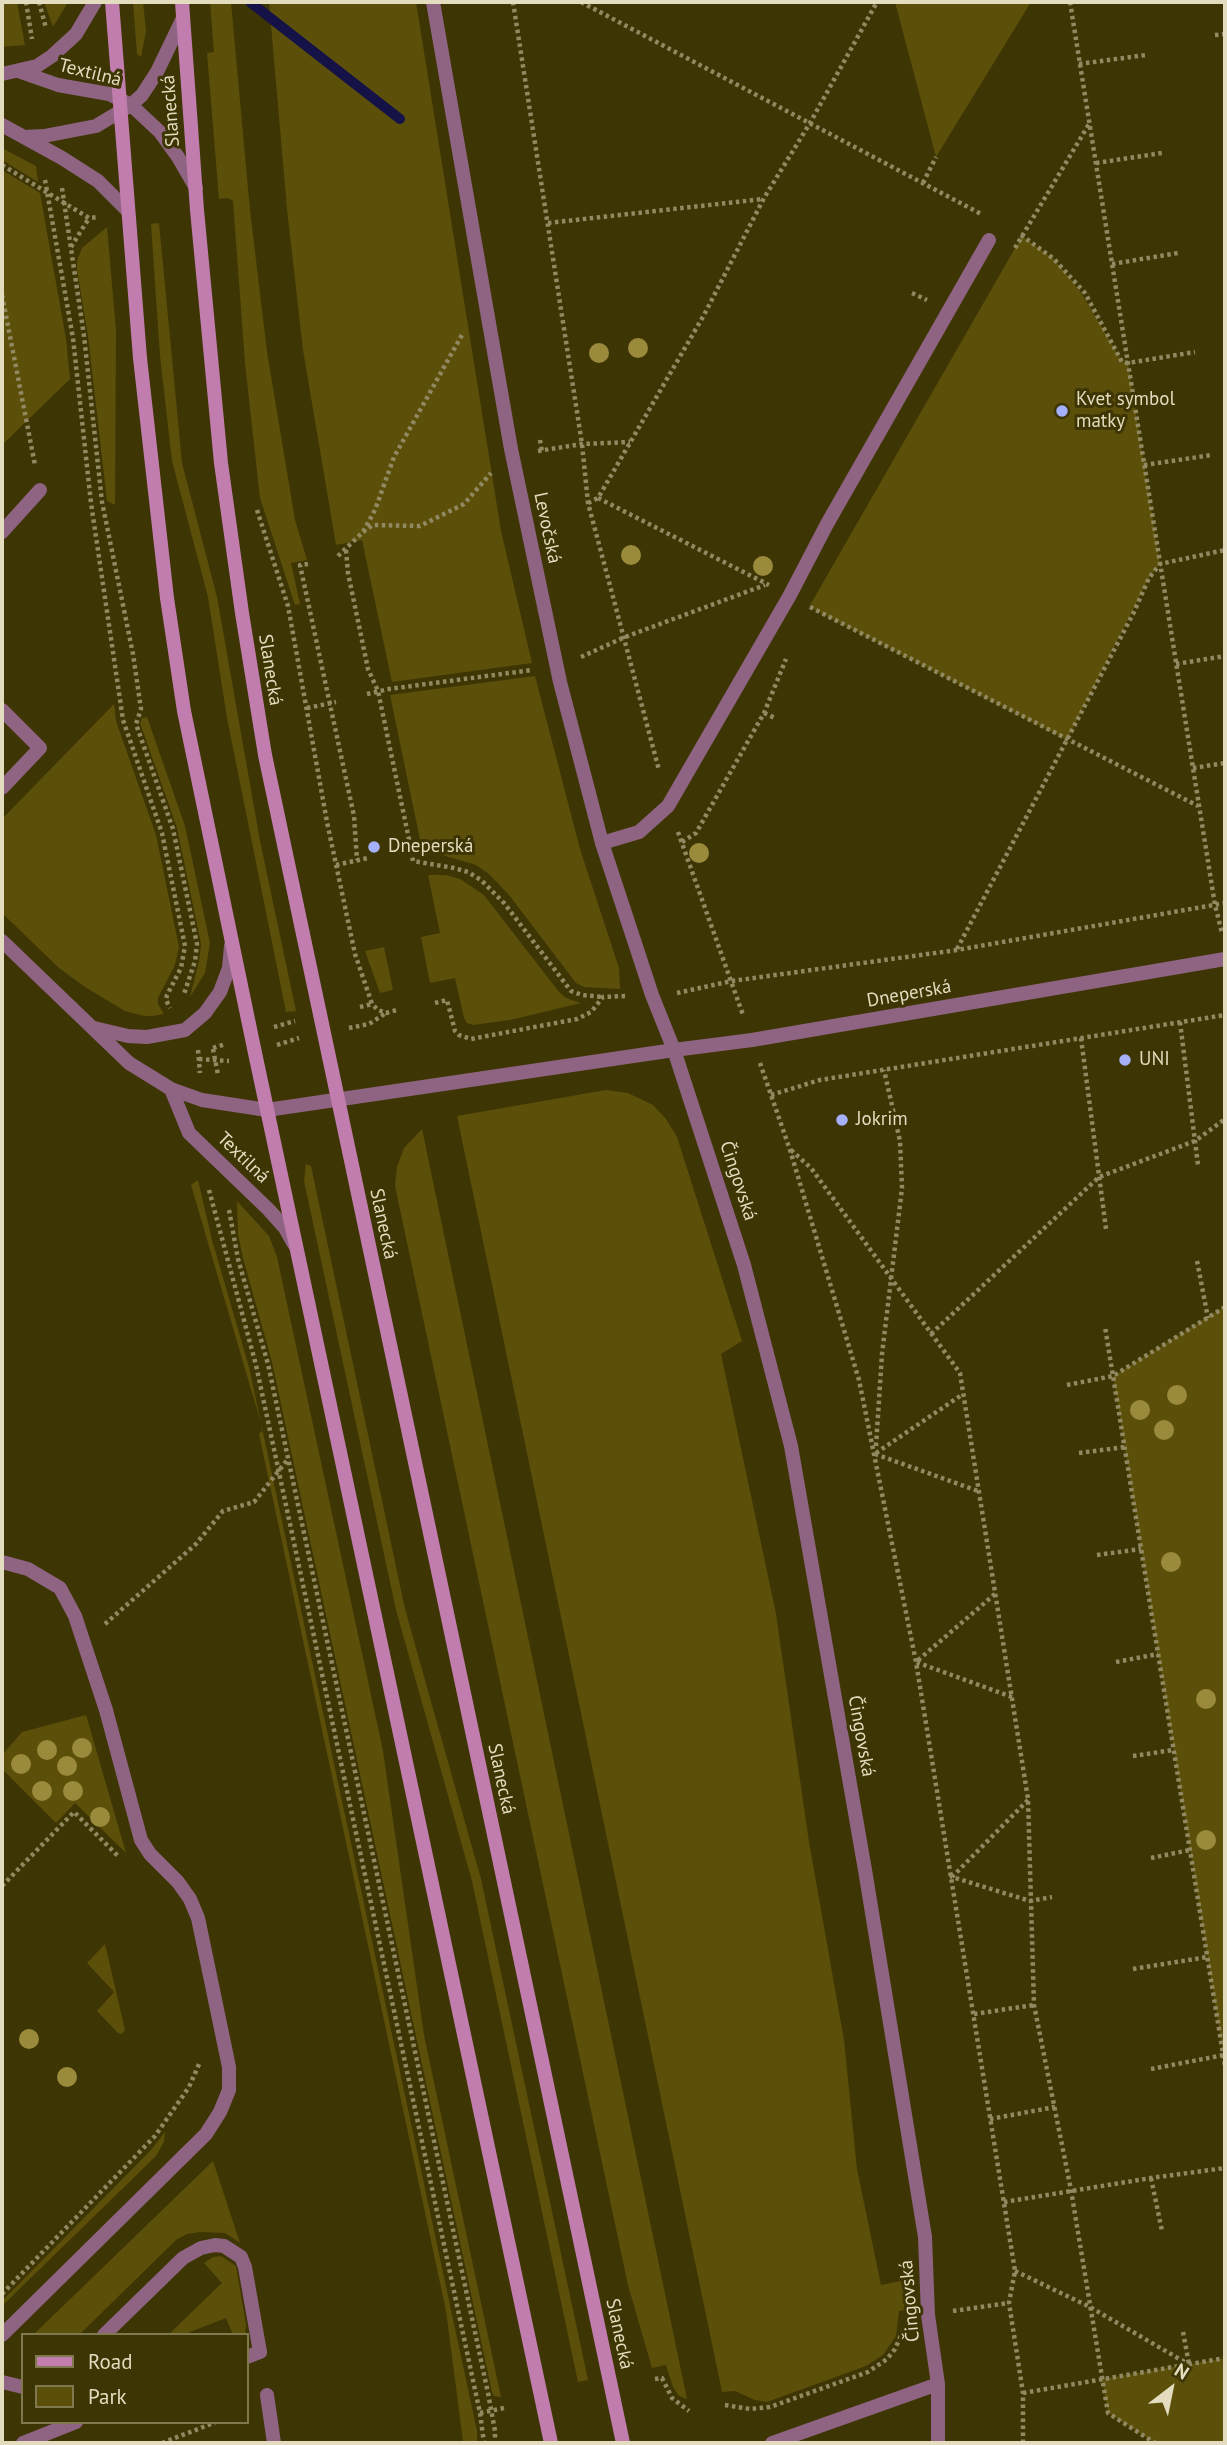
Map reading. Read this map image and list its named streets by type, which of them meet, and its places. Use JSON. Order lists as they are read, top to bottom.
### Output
{
  "streets": {
    "main road": ["Slanecká"],
    "street": [
      "Textilná",
      "Levočská",
      "Dneperská",
      "Čingovská"
    ]
  },
  "crossings": [
    ["Textilná", "Slanecká"],
    ["Textilná", "Dneperská"],
    ["Slanecká", "Dneperská"],
    ["Levočská", "Dneperská"],
    ["Levočská", "Čingovská"],
    ["Dneperská", "Čingovská"]
  ],
  "places": [
    "Kvet symbol matky",
    "Dneperská",
    "UNI",
    "Jokrim"
  ],
  "legend": ["Road", "Park"],
  "north": "top right"
}
